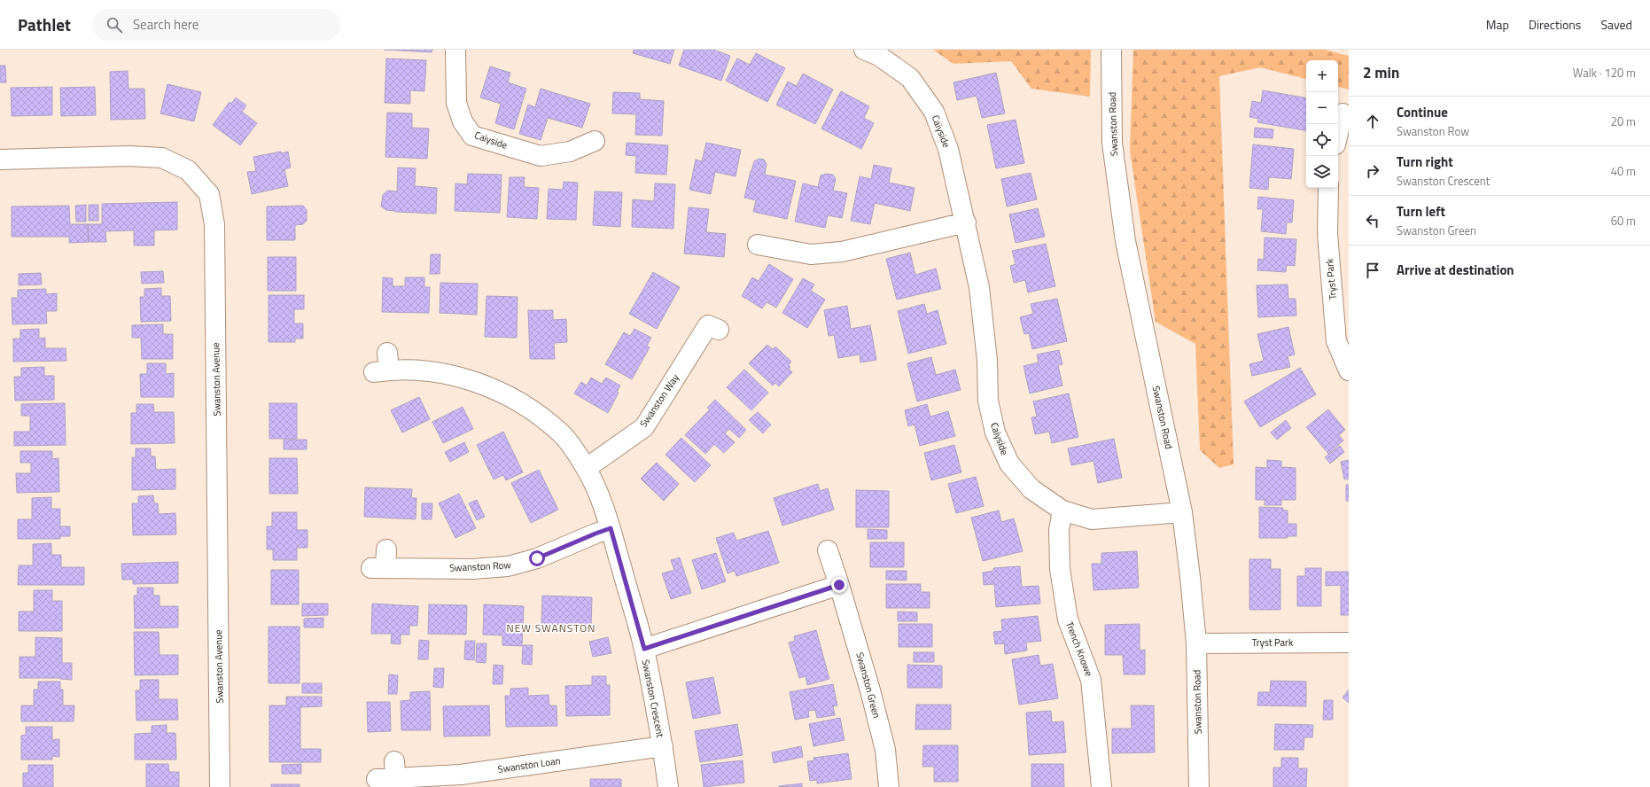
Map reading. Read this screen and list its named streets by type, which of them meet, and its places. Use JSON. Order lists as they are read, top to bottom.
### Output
{
  "streets": {
    "street": [
      "Swanston Road",
      "Caiyside",
      "Tryst Park",
      "Swanston Avenue",
      "Swanston Way",
      "Swanston Row",
      "Trench Knowe",
      "Swanston Green",
      "Swanston Crescent",
      "Swanston Loan"
    ]
  },
  "crossings": [
    ["Swanston Road", "Caiyside"],
    ["Swanston Road", "Tryst Park"],
    ["Caiyside", "Trench Knowe"],
    ["Swanston Way", "Swanston Crescent"],
    ["Swanston Row", "Swanston Crescent"],
    ["Swanston Crescent", "Swanston Loan"]
  ],
  "districts": ["NEW SWANSTON"],
  "page": {
    "header": "Pathlet",
    "search": "Search here",
    "nav": ["Map", "Directions", "Saved"],
    "heading": ["2 min", "Walk · 120 m"],
    "map_buttons": ["+", "−"],
    "list": [
      ["Continue", "Swanston Row", "20 m"],
      ["Turn right", "Swanston Crescent", "40 m"],
      ["Turn left", "Swanston Green", "60 m"],
      "Arrive at destination"
    ]
  }
}
